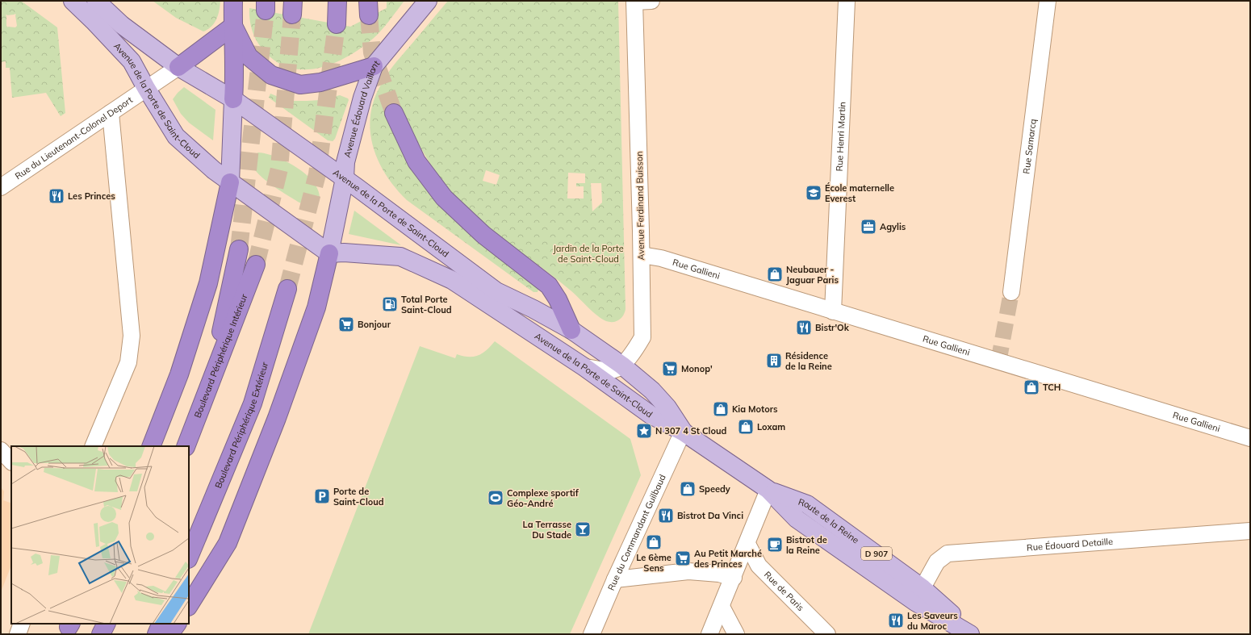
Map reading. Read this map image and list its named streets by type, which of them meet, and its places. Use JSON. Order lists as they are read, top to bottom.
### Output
{
  "streets": {
    "highway": ["Boulevard Périphérique Intérieur", "Boulevard Périphérique Extérieur"],
    "main road": [
      "Avenue de la Porte de Saint-Cloud",
      "Avenue Édouard Vaillant",
      "Route de la Reine",
      "D 907"
    ],
    "street": [
      "Rue Henri Martin",
      "Rue du Lieutenant-Colonel Deport",
      "Rue Samarcq",
      "Avenue Ferdinand Buisson",
      "Rue Gallieni",
      "Rue du Commandant Guilbaud",
      "Rue Édouard Detaille",
      "Rue de Paris"
    ]
  },
  "crossings": [
    ["Avenue de la Porte de Saint-Cloud", "Avenue Édouard Vaillant"],
    ["Avenue de la Porte de Saint-Cloud", "Rue du Lieutenant-Colonel Deport"],
    ["Avenue de la Porte de Saint-Cloud", "Avenue Ferdinand Buisson"],
    ["Avenue de la Porte de Saint-Cloud", "Route de la Reine"],
    ["Avenue de la Porte de Saint-Cloud", "Rue du Commandant Guilbaud"],
    ["Rue Henri Martin", "Rue Gallieni"],
    ["Avenue Ferdinand Buisson", "Rue Gallieni"],
    ["Route de la Reine", "Rue du Commandant Guilbaud"],
    ["Route de la Reine", "Rue Édouard Detaille"]
  ],
  "parks": ["Jardin de la Porte de Saint-Cloud"],
  "places": {
    "school or university": ["École maternelle Everest"],
    "restaurant": [
      "Les Princes",
      "Bistr'Ok",
      "Bistrot Da Vinci",
      "Les Saveurs du Maroc"
    ],
    "office": ["Agylis"],
    "shop": [
      "Neubauer - Jaguar Paris",
      "TCH",
      "Kia Motors",
      "Loxam",
      "Speedy",
      "Le 6ème Sens"
    ],
    "fuel station": ["Total Porte Saint-Cloud"],
    "supermarket": ["Bonjour", "Monop'", "Au Petit Marché des Princes"],
    "building": ["Résidence de la Reine"],
    "place": ["N 307 4 St Cloud"],
    "parking": ["Porte de Saint-Cloud"],
    "sports": ["Complexe sportif Géo-André"],
    "bar": ["La Terrasse Du Stade"],
    "cafe": ["Bistrot de la Reine"]
  }
}
